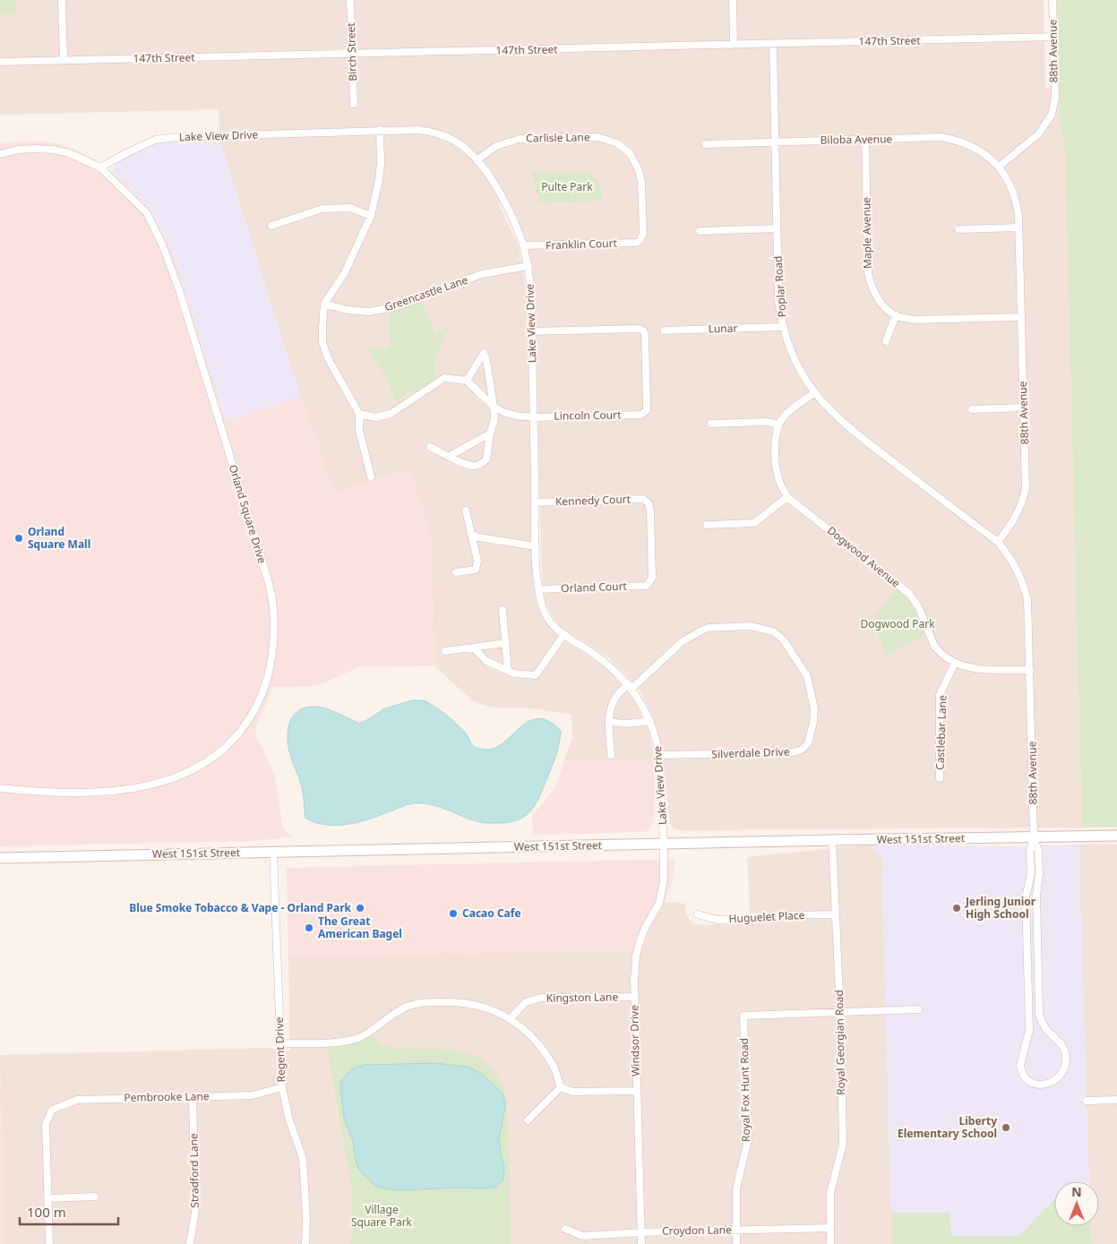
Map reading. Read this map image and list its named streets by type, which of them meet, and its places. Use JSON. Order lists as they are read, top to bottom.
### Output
{
  "streets": {
    "street": [
      "147th Street",
      "88th Avenue",
      "Birch Street",
      "Lake View Drive",
      "Carlisle Lane",
      "Biloba Avenue",
      "Maple Avenue",
      "Franklin Court",
      "Poplar Road",
      "Greencastle Lane",
      "Lunar",
      "Lincoln Court",
      "Kennedy Court",
      "Orland Square Drive",
      "Dogwood Avenue",
      "Orland Court",
      "Castlebar Lane",
      "Silverdale Drive",
      "West 151st Street",
      "Huguelet Place",
      "Kingston Lane",
      "Windsor Drive",
      "Royal Georgian Road",
      "Regent Drive",
      "Royal Fox Hunt Road",
      "Pembrooke Lane",
      "Stradford Lane",
      "Croydon Lane"
    ]
  },
  "crossings": [
    ["147th Street", "88th Avenue"],
    ["147th Street", "Birch Street"],
    ["147th Street", "Poplar Road"],
    ["88th Avenue", "Biloba Avenue"],
    ["88th Avenue", "Poplar Road"],
    ["88th Avenue", "Dogwood Avenue"],
    ["88th Avenue", "West 151st Street"],
    ["Lake View Drive", "Carlisle Lane"],
    ["Lake View Drive", "Franklin Court"],
    ["Lake View Drive", "Greencastle Lane"],
    ["Lake View Drive", "Lincoln Court"],
    ["Lake View Drive", "Kennedy Court"],
    ["Lake View Drive", "Orland Square Drive"],
    ["Lake View Drive", "Orland Court"],
    ["Lake View Drive", "Silverdale Drive"],
    ["Lake View Drive", "West 151st Street"],
    ["Lake View Drive", "Windsor Drive"],
    ["Carlisle Lane", "Franklin Court"],
    ["Biloba Avenue", "Maple Avenue"],
    ["Biloba Avenue", "Poplar Road"],
    ["Poplar Road", "Lunar"],
    ["Kennedy Court", "Orland Court"],
    ["Dogwood Avenue", "Castlebar Lane"],
    ["West 151st Street", "Windsor Drive"],
    ["West 151st Street", "Royal Georgian Road"],
    ["West 151st Street", "Regent Drive"],
    ["Huguelet Place", "Royal Georgian Road"],
    ["Kingston Lane", "Windsor Drive"],
    ["Windsor Drive", "Croydon Lane"],
    ["Royal Georgian Road", "Royal Fox Hunt Road"],
    ["Royal Georgian Road", "Croydon Lane"],
    ["Regent Drive", "Pembrooke Lane"],
    ["Royal Fox Hunt Road", "Croydon Lane"],
    ["Pembrooke Lane", "Stradford Lane"]
  ],
  "parks": ["Pulte Park", "Dogwood Park", "Village Square Park"],
  "places": [
    "Orland Square Mall",
    "Blue Smoke Tobacco & Vape - Orland Park",
    "Jerling Junior High School",
    "Cacao Cafe",
    "The Great American Bagel",
    "Liberty Elementary School"
  ],
  "scale_bar": "100 m",
  "north": "top"
}
